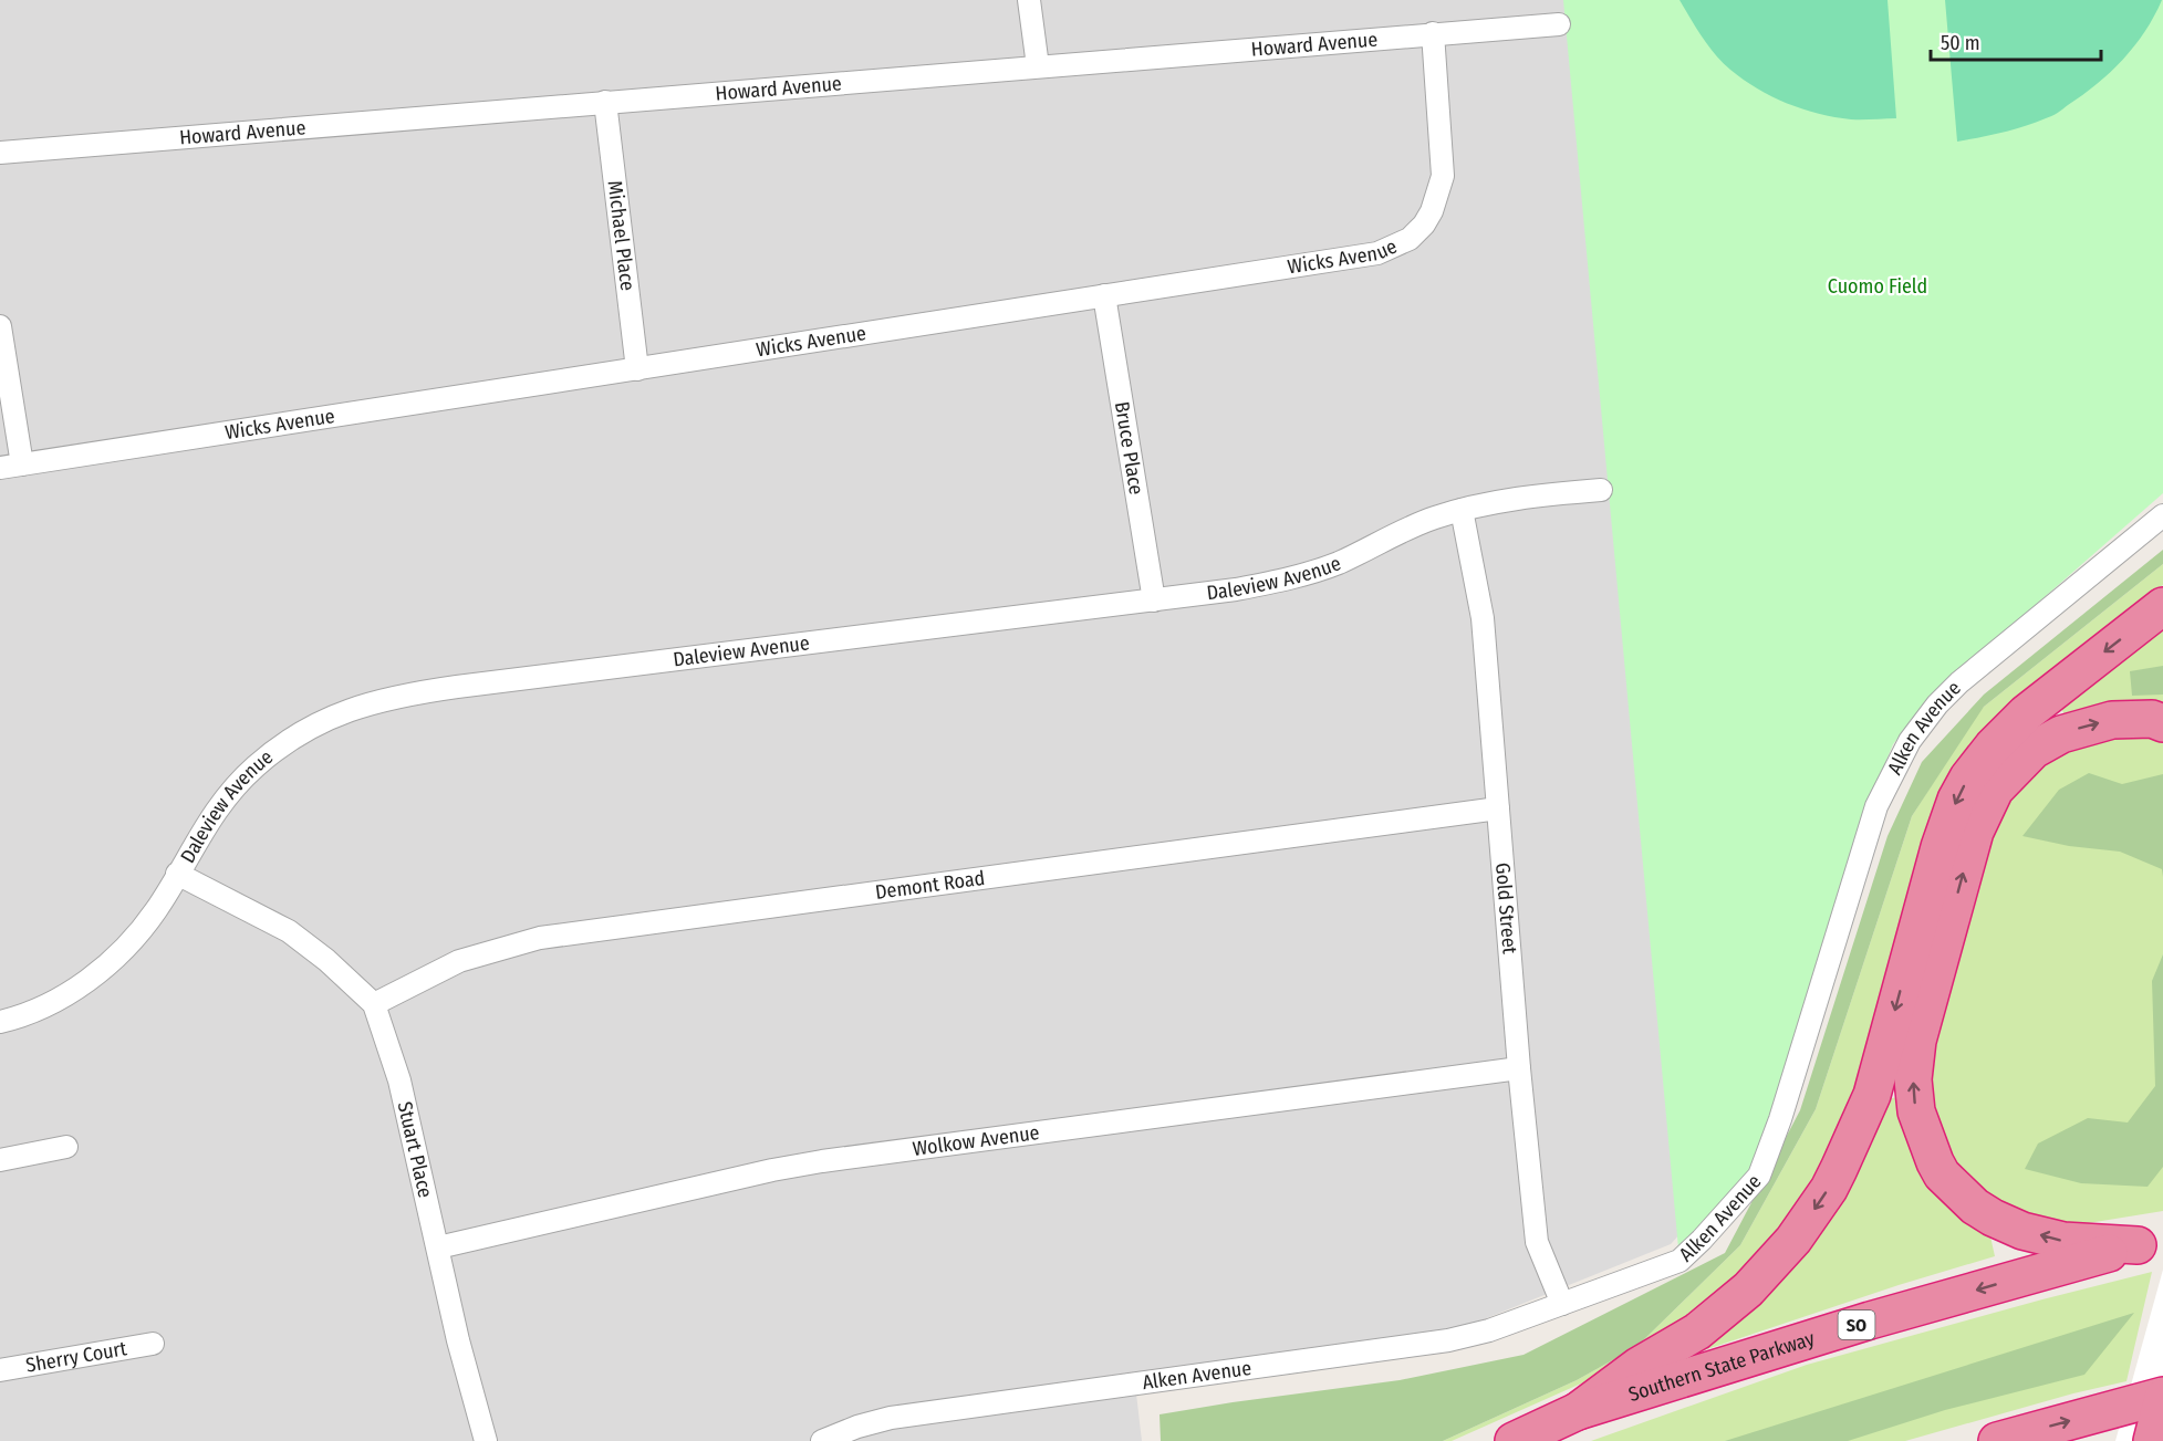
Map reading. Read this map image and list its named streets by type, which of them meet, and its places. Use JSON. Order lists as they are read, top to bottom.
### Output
{
  "streets": {
    "highway": ["SO", "Southern State Parkway"],
    "street": [
      "Howard Avenue",
      "Michael Place",
      "Wicks Avenue",
      "Bruce Place",
      "Daleview Avenue",
      "Alken Avenue",
      "Demont Road",
      "Gold Street",
      "Wolkow Avenue",
      "Stuart Place",
      "Sherry Court"
    ]
  },
  "crossings": [
    ["Howard Avenue", "Michael Place"],
    ["Howard Avenue", "Wicks Avenue"],
    ["Michael Place", "Wicks Avenue"],
    ["Wicks Avenue", "Bruce Place"],
    ["Bruce Place", "Daleview Avenue"],
    ["Daleview Avenue", "Gold Street"],
    ["Alken Avenue", "Gold Street"],
    ["Demont Road", "Gold Street"],
    ["Demont Road", "Stuart Place"],
    ["Gold Street", "Wolkow Avenue"],
    ["Wolkow Avenue", "Stuart Place"]
  ],
  "one_way": ["Southern State Parkway"],
  "parks": ["Cuomo Field"],
  "scale_bar": "50 m"
}
